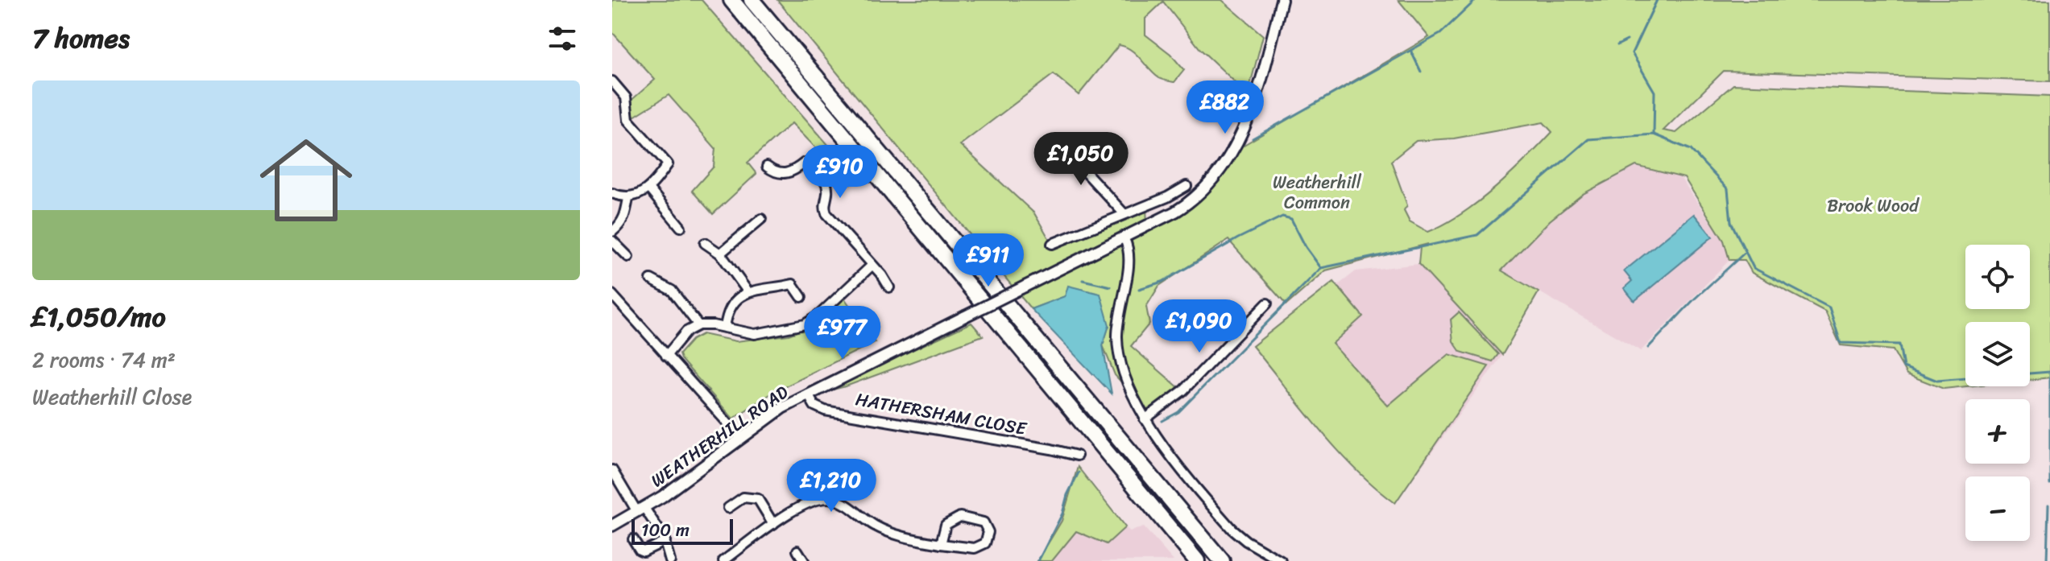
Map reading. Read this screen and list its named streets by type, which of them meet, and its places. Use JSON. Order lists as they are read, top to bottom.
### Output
{
  "streets": {
    "street": ["HATHERSHAM CLOSE", "WEATHERHILL ROAD"]
  },
  "crossings": [
    ["HATHERSHAM CLOSE", "WEATHERHILL ROAD"]
  ],
  "parks": ["Weatherhill Common", "Brook Wood"],
  "scale_bar": "100 m",
  "page": {
    "heading": "7 homes",
    "list": [
      {
        "name": "£1,050/mo",
        "note": "2 rooms · 74 m² · Weatherhill Close"
      }
    ],
    "price": [
      "£882",
      "£1,050",
      "£910",
      "£911",
      "£1,090",
      "£977",
      "£1,210"
    ],
    "map_buttons": ["+", "−"],
    "scale": "100 m"
  }
}
